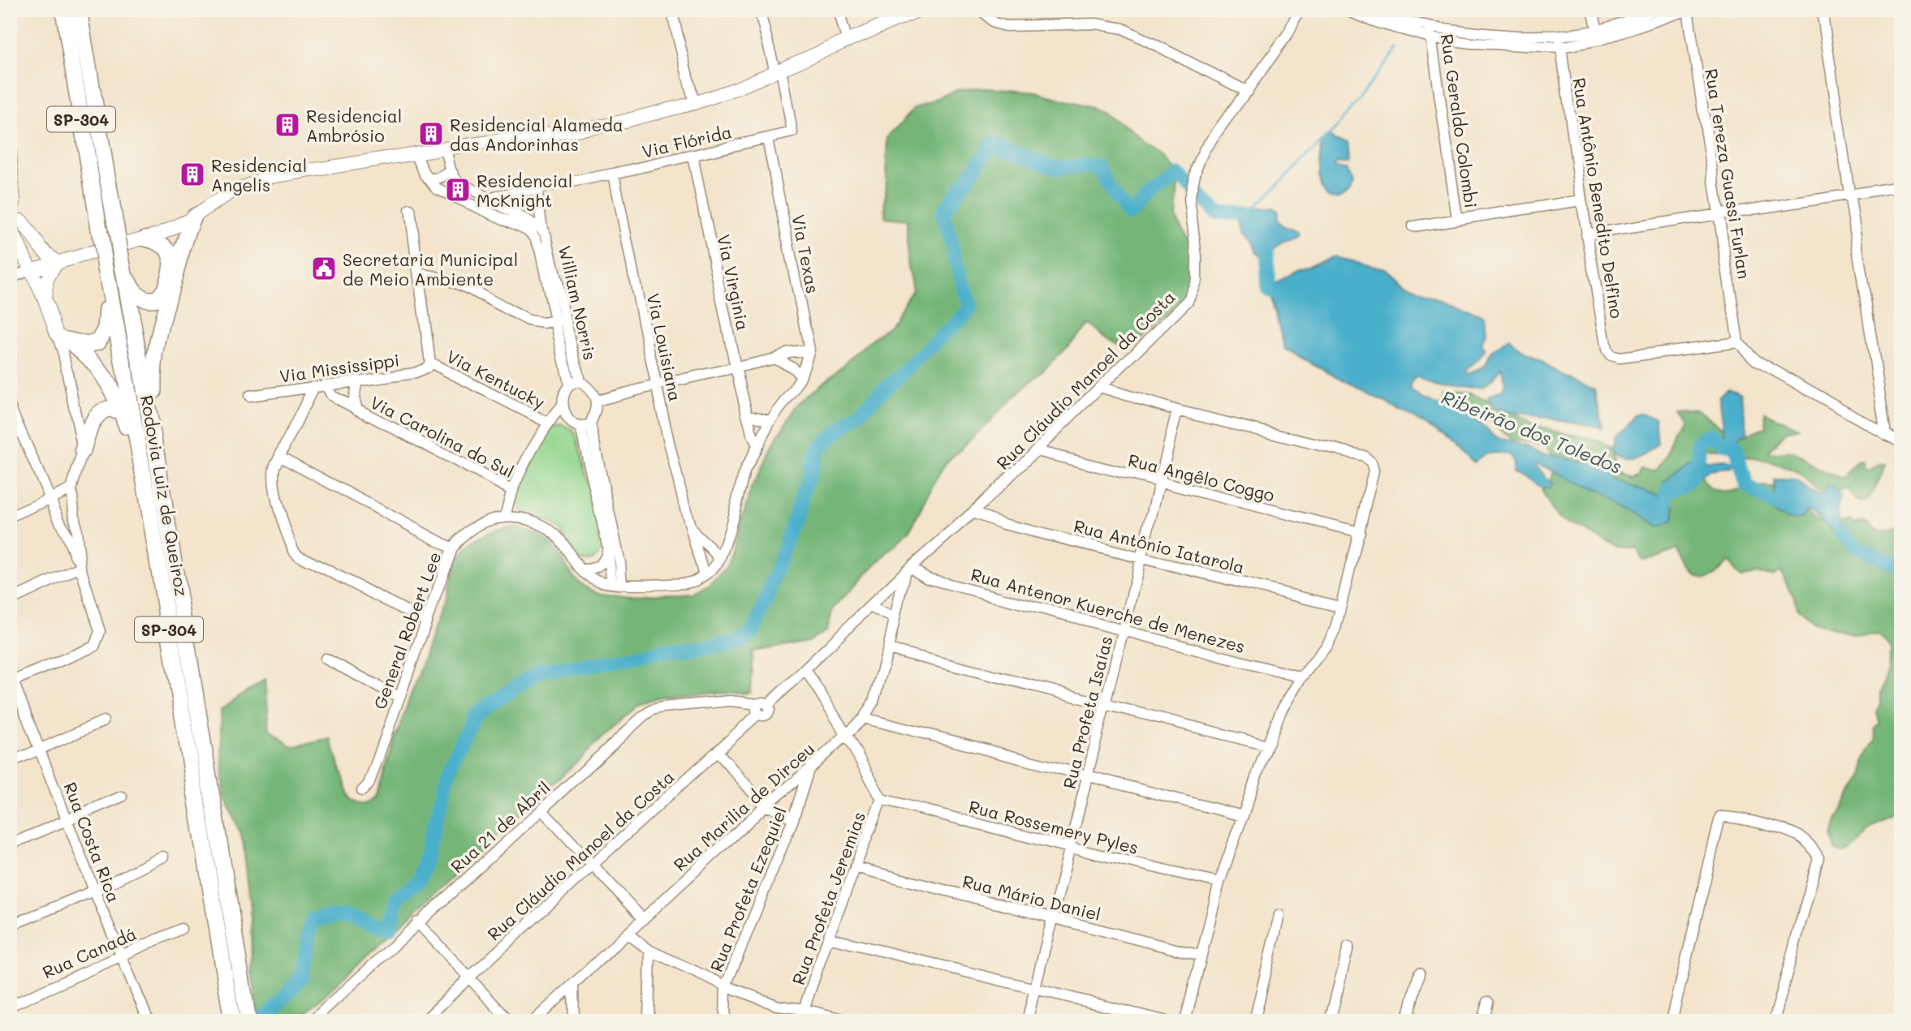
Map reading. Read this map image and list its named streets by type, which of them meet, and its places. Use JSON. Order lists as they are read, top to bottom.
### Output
{
  "streets": {
    "highway": ["SP-304", "Rodovia Luiz de Queiroz"],
    "street": [
      "Rua Geraldo Colombi",
      "Via Flórida",
      "Rua Tereza Guassi Furlan",
      "Rua Antônio Benedito Delfino",
      "Via Texas",
      "Via Virginia",
      "William Norris",
      "Via Louisiana",
      "Via Mississippi",
      "Via Kentucky",
      "Rua Cláudio Manoel da Costa",
      "Via Carolina do Sul",
      "Rua Angêlo Coggo",
      "Rua Antônio Iatarola",
      "Rua Antenor Kuerche de Menezes",
      "General Robert Lee",
      "Rua Profeta Isaías",
      "Rua Marilia de Dirceu",
      "Rua 21 de Abril",
      "Rua Rossemery Pyles",
      "Rua Costa Rica",
      "Rua Profeta Ezequiel",
      "Rua Mário Daniel",
      "Rua Profeta Jeremias",
      "Rua Canadá"
    ]
  },
  "crossings": [
    ["Via Flórida", "Via Texas"],
    ["Via Flórida", "Via Virginia"],
    ["Via Flórida", "William Norris"],
    ["Via Flórida", "Via Louisiana"],
    ["Rua Tereza Guassi Furlan", "Rua Antônio Benedito Delfino"],
    ["Via Texas", "General Robert Lee"],
    ["Via Virginia", "General Robert Lee"],
    ["Via Louisiana", "General Robert Lee"],
    ["Via Mississippi", "Via Kentucky"],
    ["Via Mississippi", "Via Carolina do Sul"],
    ["Rua Cláudio Manoel da Costa", "Rua Angêlo Coggo"],
    ["Rua Cláudio Manoel da Costa", "Rua Antônio Iatarola"],
    ["Rua Cláudio Manoel da Costa", "Rua Antenor Kuerche de Menezes"],
    ["Rua Cláudio Manoel da Costa", "Rua Marilia de Dirceu"],
    ["Rua Cláudio Manoel da Costa", "Rua 21 de Abril"],
    ["Rua Cláudio Manoel da Costa", "Rua Profeta Jeremias"],
    ["Rua Angêlo Coggo", "Rua Profeta Isaías"],
    ["Rua Antônio Iatarola", "Rua Profeta Isaías"],
    ["Rua Antenor Kuerche de Menezes", "Rua Profeta Isaías"],
    ["Rua Antenor Kuerche de Menezes", "Rua Marilia de Dirceu"],
    ["Rua Profeta Isaías", "Rua Rossemery Pyles"],
    ["Rua Profeta Isaías", "Rua Mário Daniel"],
    ["Rua Marilia de Dirceu", "Rua Profeta Ezequiel"],
    ["Rua Marilia de Dirceu", "Rua Profeta Jeremias"],
    ["Rua Rossemery Pyles", "Rua Profeta Jeremias"],
    ["Rua Costa Rica", "Rua Canadá"],
    ["Rua Mário Daniel", "Rua Profeta Jeremias"]
  ],
  "water": ["Ribeirão dos Toledos"],
  "places": {
    "building": [
      "Residencial Ambrósio",
      "Residencial Alameda das Andorinhas",
      "Residencial Angelis",
      "Residencial McKnight"
    ],
    "public building": ["Secretaria Municipal de Meio Ambiente"]
  }
}
